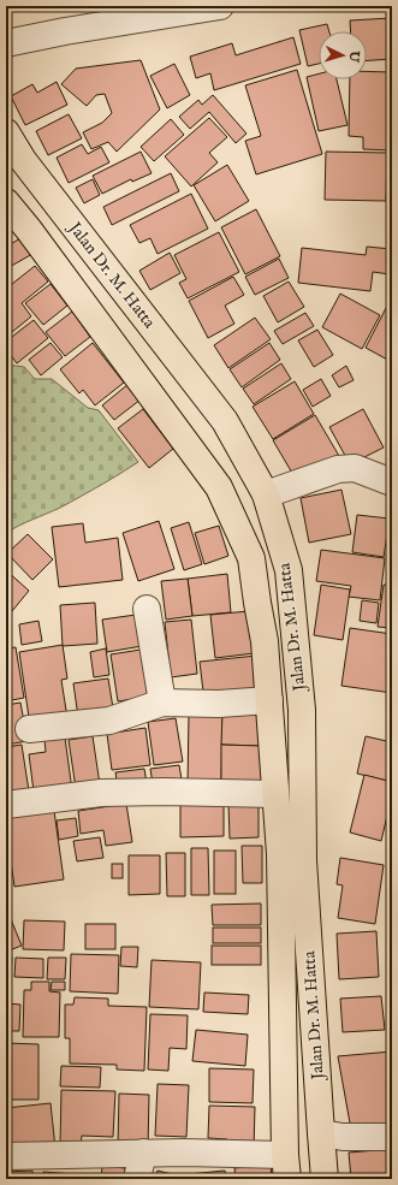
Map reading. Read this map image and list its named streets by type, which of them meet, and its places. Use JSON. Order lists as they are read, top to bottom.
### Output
{
  "streets": {
    "main road": ["Jalan Dr. M. Hatta"]
  },
  "north": "right"
}
